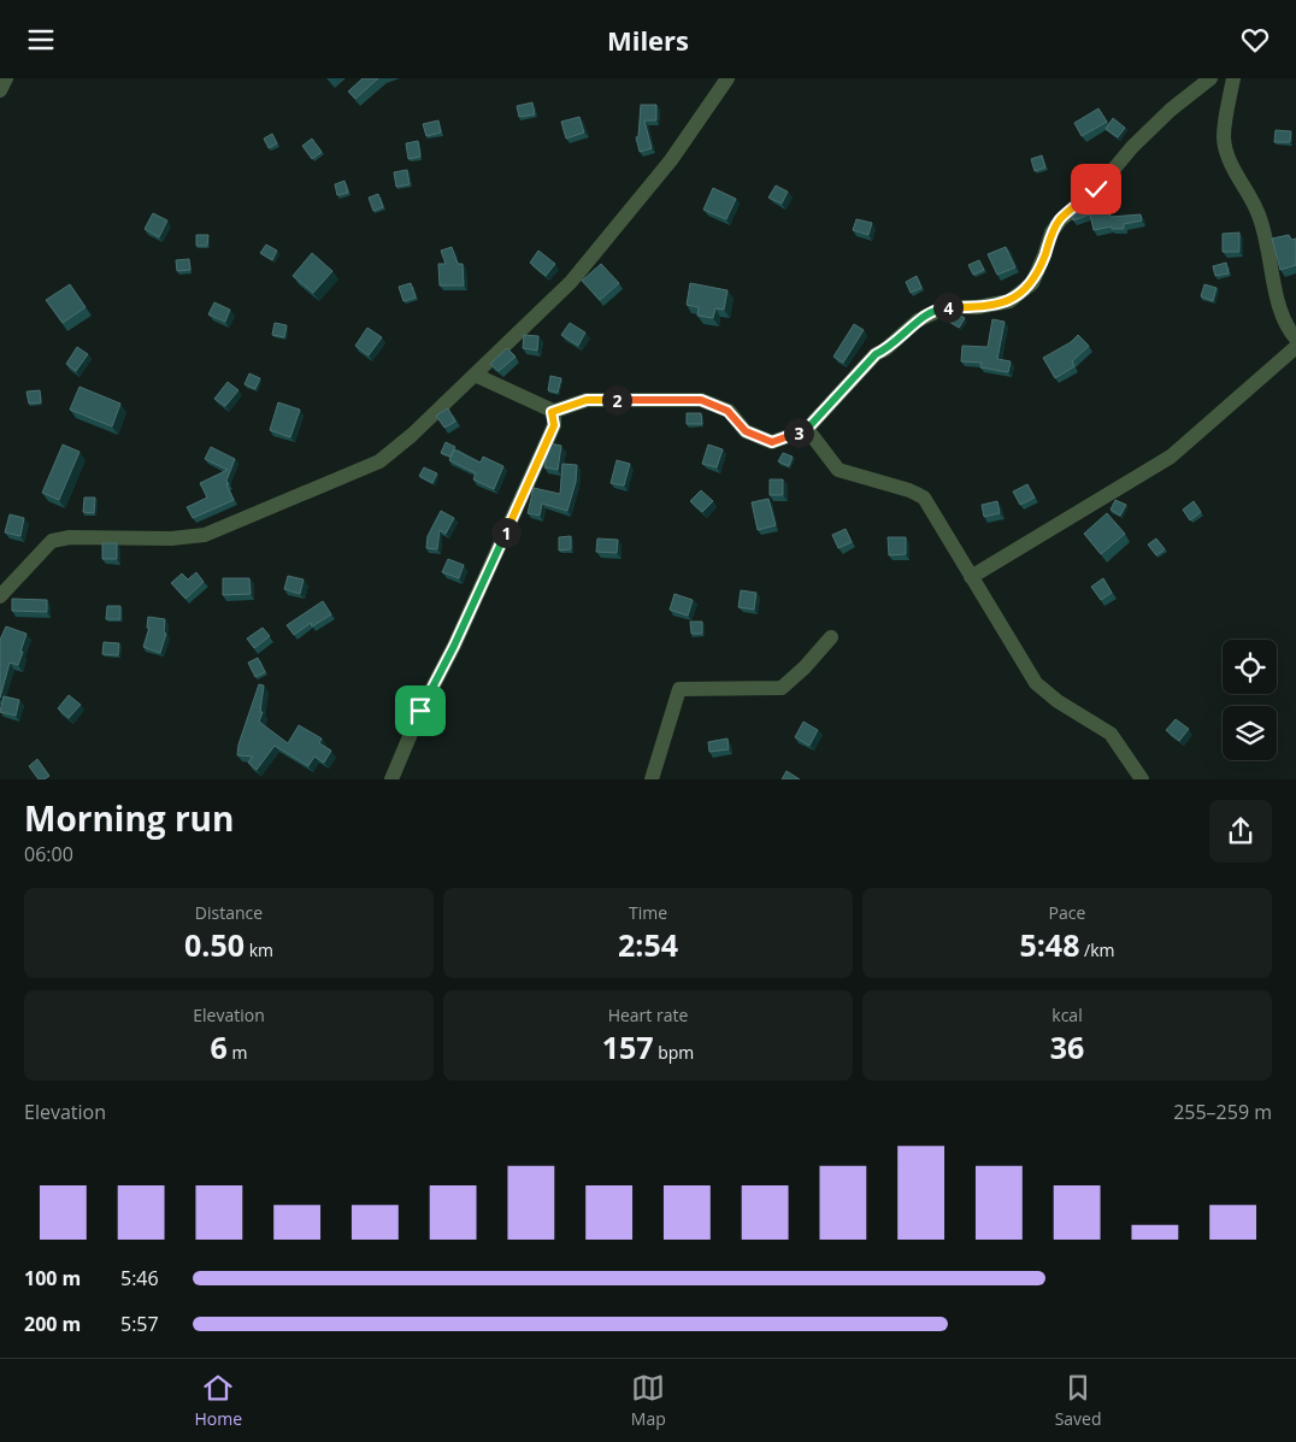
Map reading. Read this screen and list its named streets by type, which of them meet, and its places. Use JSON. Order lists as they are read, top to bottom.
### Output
{
  "page": {
    "header": "Milers",
    "pins": [
      "4",
      "2",
      "3",
      "1"
    ],
    "heading": ["Morning run", "06:00"],
    "stats": [
      ["Distance", "0.50 km"],
      ["Time", "2:54"],
      ["Pace", "5:48 /km"],
      ["Elevation", "6 m"],
      ["Heart rate", "157 bpm"],
      ["kcal", "36"]
    ],
    "chart": ["Elevation", "255–259 m"],
    "list": [
      {
        "name": "100 m",
        "note": "5:46"
      },
      {
        "name": "200 m",
        "note": "5:57"
      }
    ],
    "tabs": ["Home", "Map", "Saved"]
  }
}
